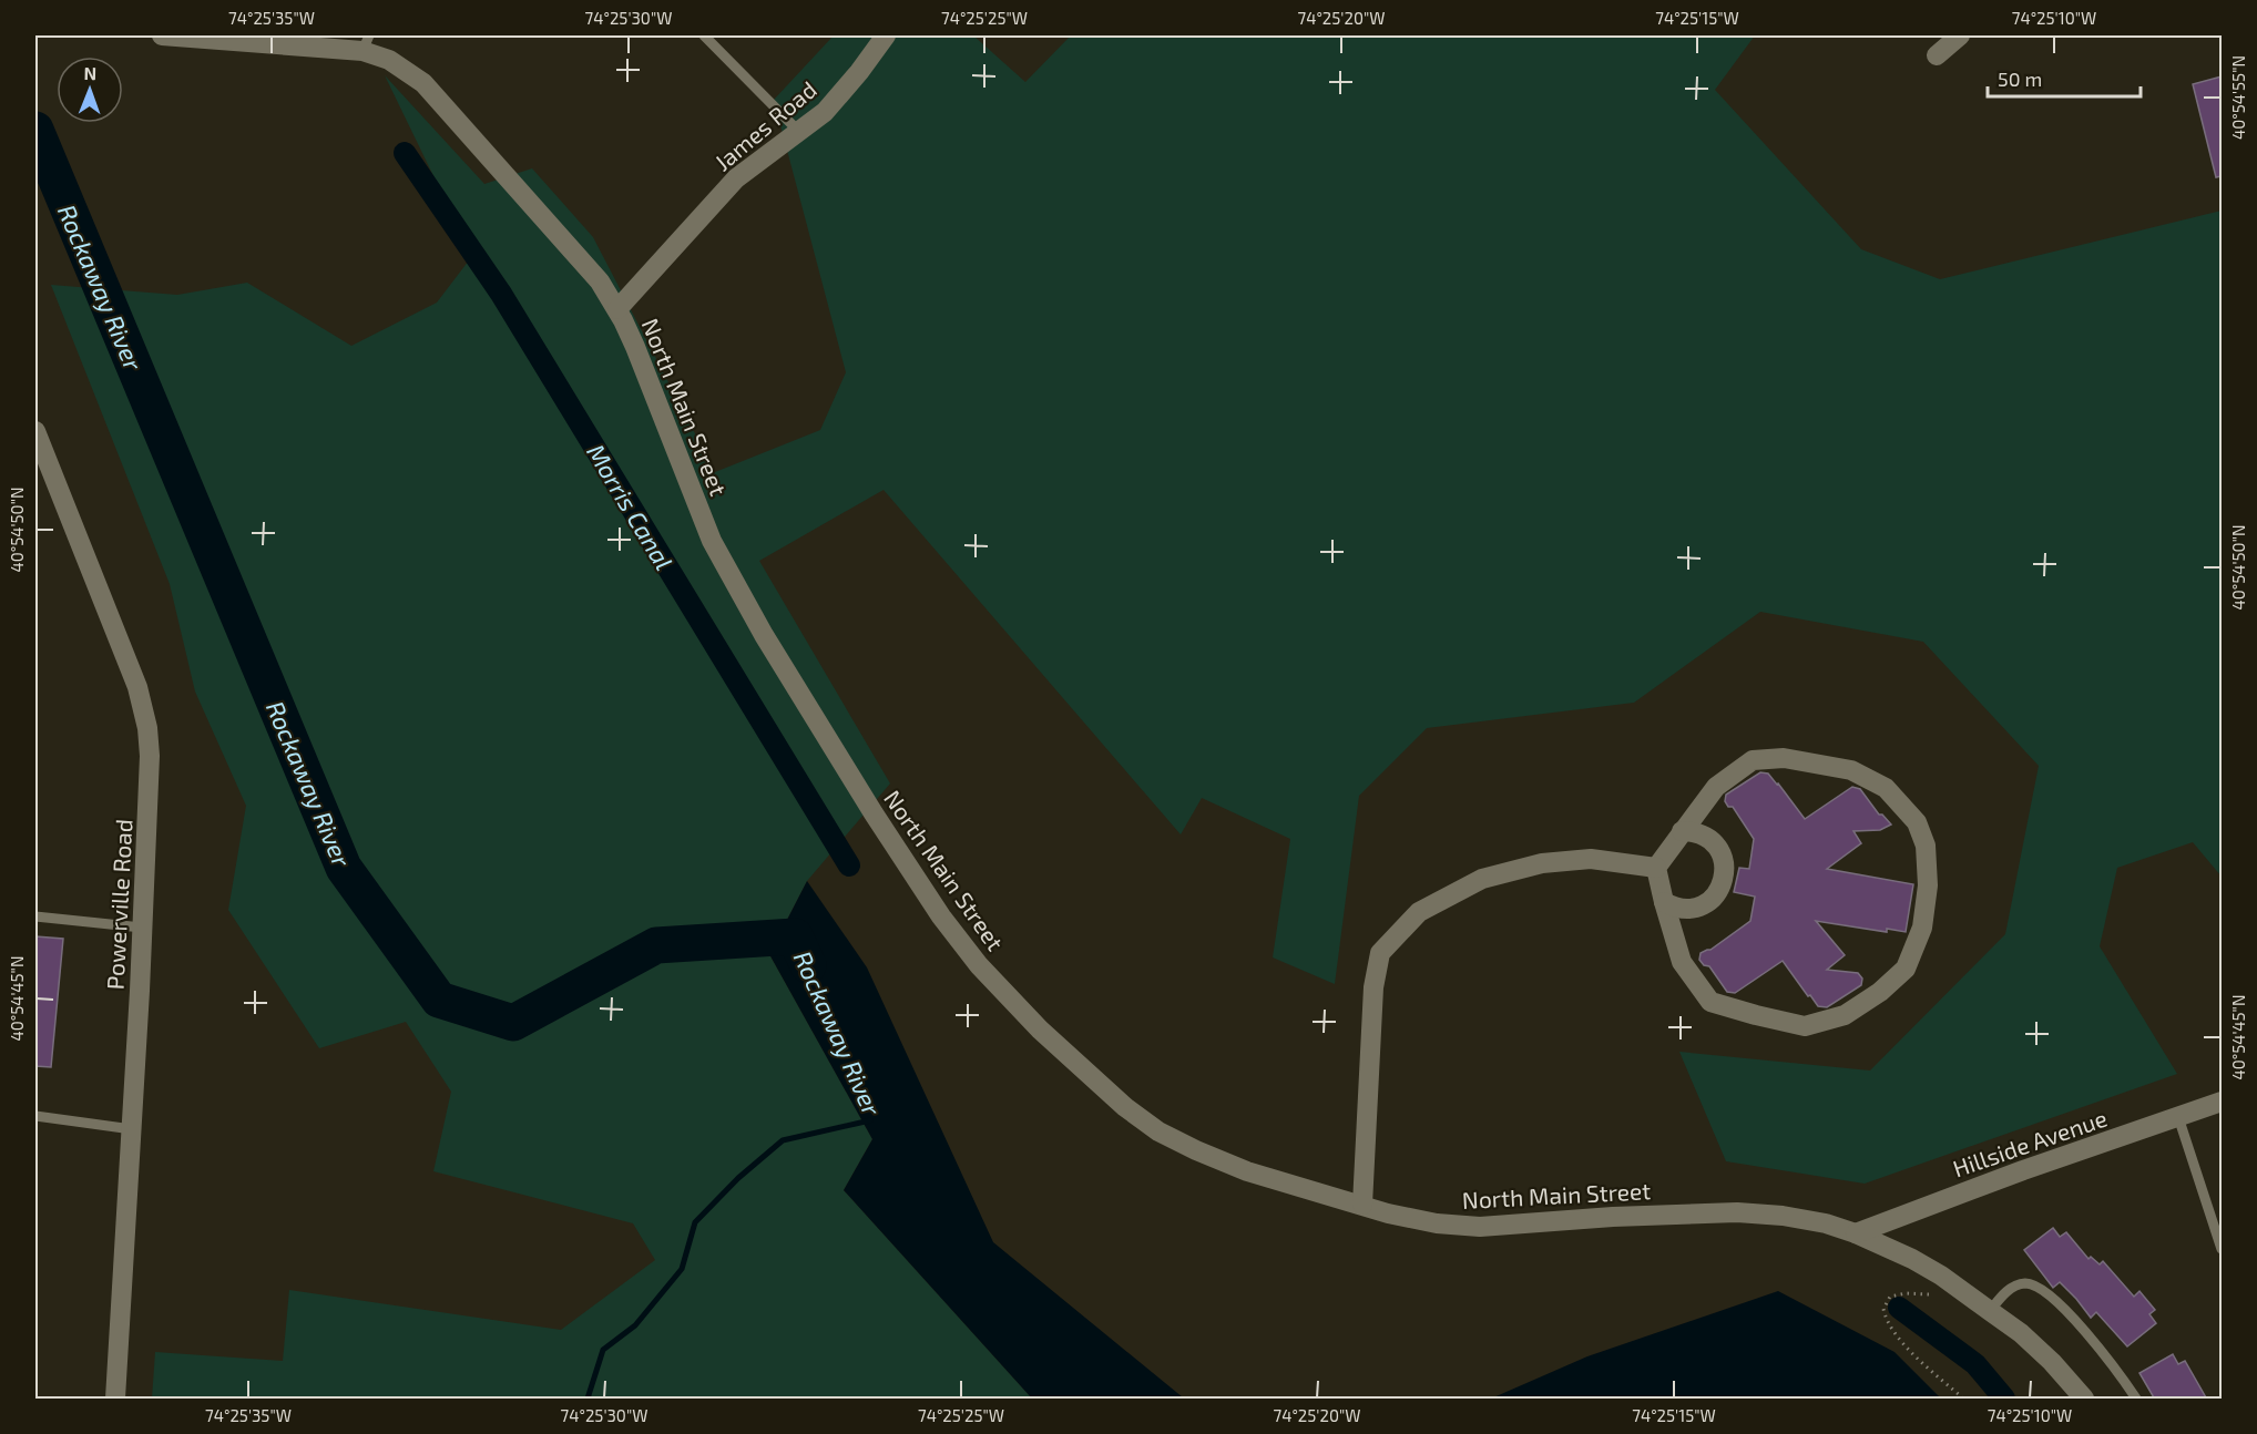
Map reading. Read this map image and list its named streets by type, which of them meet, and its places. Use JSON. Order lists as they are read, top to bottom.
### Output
{
  "streets": {
    "street": [
      "James Road",
      "North Main Street",
      "Powerville Road",
      "Hillside Avenue"
    ]
  },
  "crossings": [
    ["James Road", "North Main Street"],
    ["North Main Street", "Hillside Avenue"]
  ],
  "water": ["Rockaway River", "Morris Canal"],
  "scale_bar": "50 m",
  "north": "top",
  "coordinates": [
    "74°25'35\"W",
    "74°25'30\"W",
    "74°25'25\"W",
    "74°25'20\"W",
    "74°25'15\"W",
    "74°25'10\"W",
    "40°54'55\"N",
    "40°54'50\"N",
    "40°54'45\"N"
  ]
}
